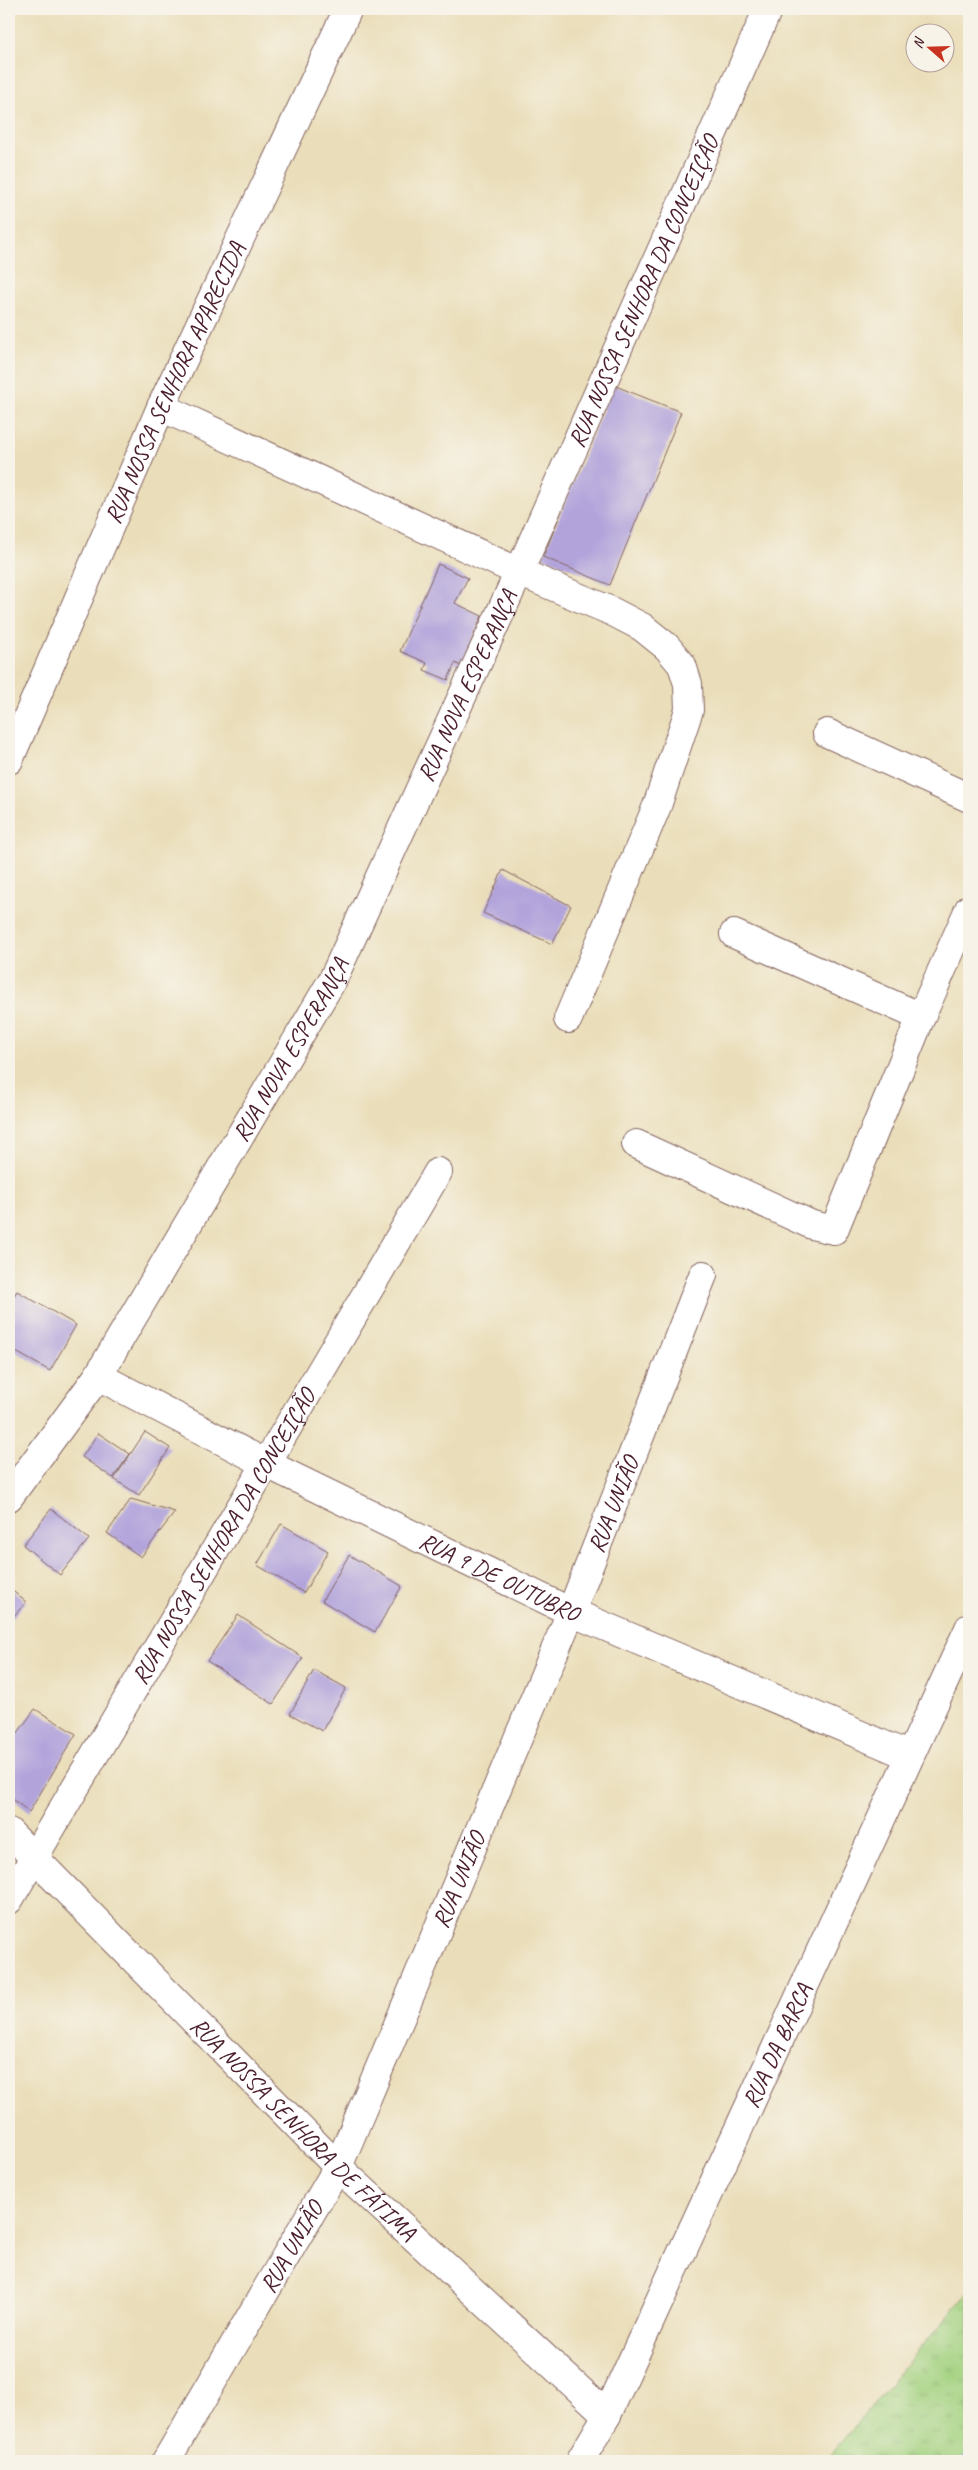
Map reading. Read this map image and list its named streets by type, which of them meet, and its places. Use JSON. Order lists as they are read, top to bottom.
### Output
{
  "streets": {
    "street": [
      "RUA NOSSA SENHORA DA CONCEIÇÃO",
      "RUA NOSSA SENHORA APARECIDA",
      "RUA NOVA ESPERANÇA",
      "RUA UNIÃO",
      "RUA 9 DE OUTUBRO",
      "RUA DA BARCA",
      "RUA NOSSA SENHORA DE FÁTIMA"
    ]
  },
  "crossings": [
    ["RUA NOSSA SENHORA DA CONCEIÇÃO", "RUA NOVA ESPERANÇA"],
    ["RUA NOSSA SENHORA DA CONCEIÇÃO", "RUA 9 DE OUTUBRO"],
    ["RUA NOSSA SENHORA DA CONCEIÇÃO", "RUA NOSSA SENHORA DE FÁTIMA"],
    ["RUA NOVA ESPERANÇA", "RUA 9 DE OUTUBRO"],
    ["RUA UNIÃO", "RUA 9 DE OUTUBRO"],
    ["RUA UNIÃO", "RUA NOSSA SENHORA DE FÁTIMA"],
    ["RUA 9 DE OUTUBRO", "RUA DA BARCA"],
    ["RUA DA BARCA", "RUA NOSSA SENHORA DE FÁTIMA"]
  ],
  "north": "left"
}
